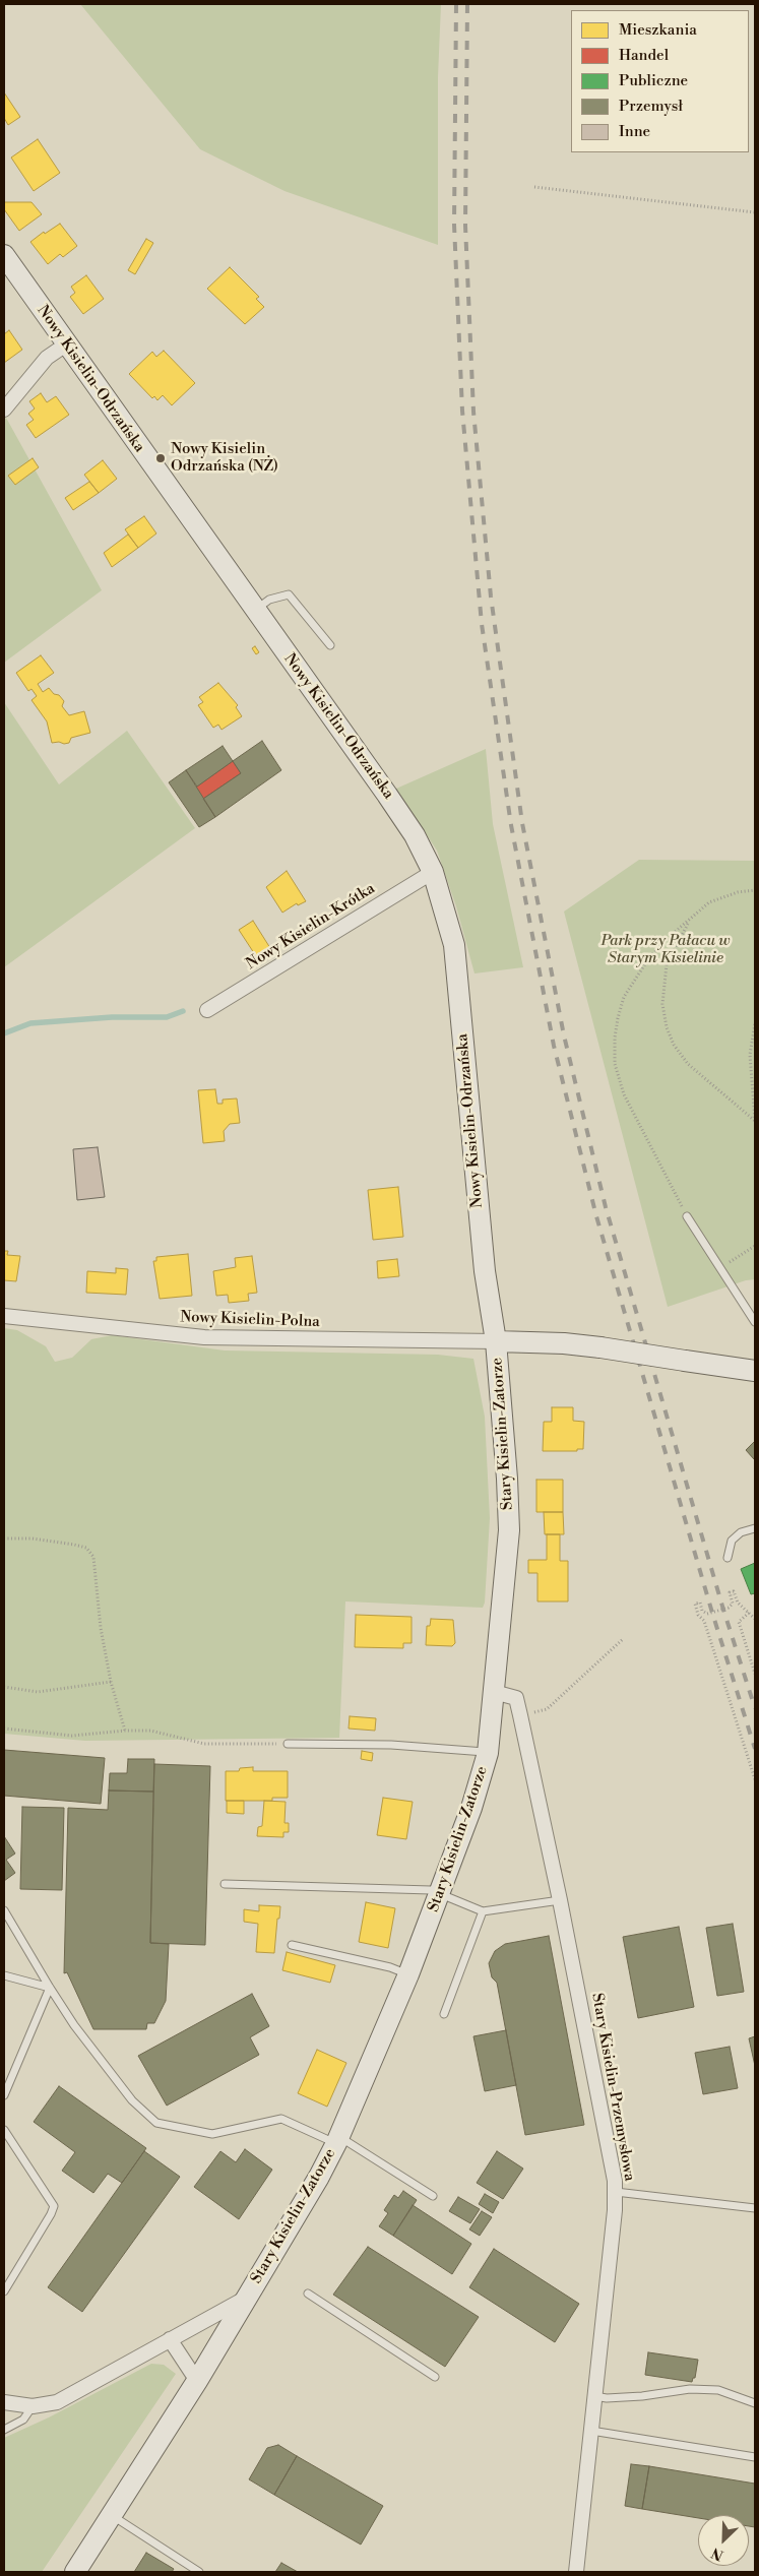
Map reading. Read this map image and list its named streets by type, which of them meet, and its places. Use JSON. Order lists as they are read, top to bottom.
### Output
{
  "streets": {
    "street": [
      "Nowy Kisielin-Odrzańska",
      "Nowy Kisielin-Krótka",
      "Nowy Kisielin-Polna",
      "Stary Kisielin-Zatorze",
      "Stary Kisielin-Przemysłowa"
    ]
  },
  "crossings": [
    ["Nowy Kisielin-Odrzańska", "Nowy Kisielin-Krótka"],
    ["Nowy Kisielin-Odrzańska", "Nowy Kisielin-Polna"],
    ["Nowy Kisielin-Odrzańska", "Stary Kisielin-Zatorze"],
    ["Nowy Kisielin-Polna", "Stary Kisielin-Zatorze"],
    ["Stary Kisielin-Zatorze", "Stary Kisielin-Przemysłowa"]
  ],
  "parks": ["Park przy Pałacu w Starym Kisielinie"],
  "places": ["Nowy Kisielin Odrzańska (NŻ)"],
  "legend": [
    "Mieszkania",
    "Handel",
    "Publiczne",
    "Przemysł",
    "Inne"
  ],
  "north": "bottom left"
}
